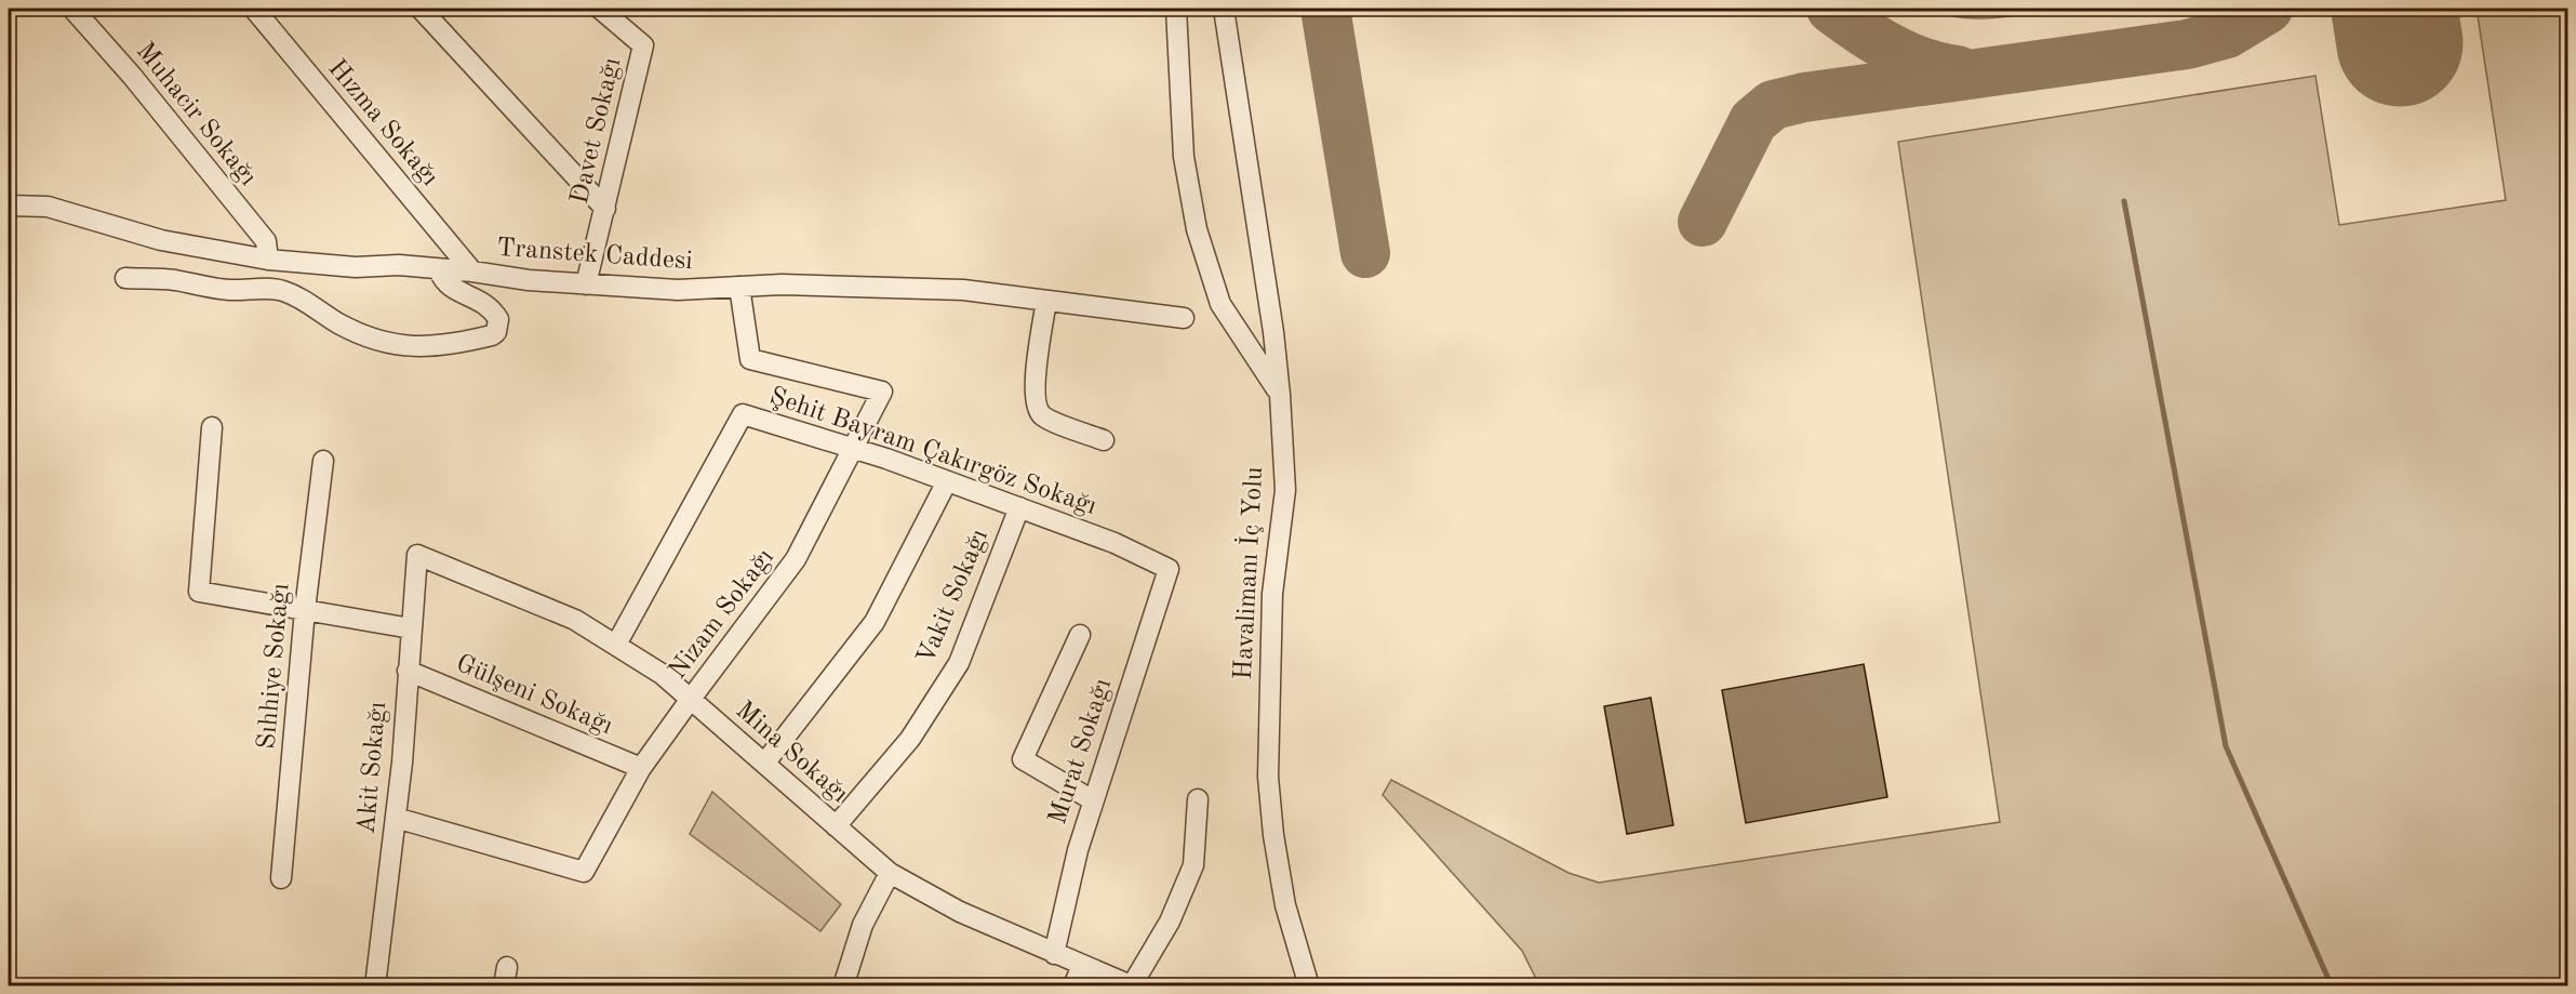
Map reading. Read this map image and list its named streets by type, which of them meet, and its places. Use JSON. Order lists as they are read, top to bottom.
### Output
{
  "streets": {
    "street": [
      "Muhacir Sokağı",
      "Hızma Sokağı",
      "Davet Sokağı",
      "Transtek Caddesi",
      "Şehit Bayram Çakırgöz Sokağı",
      "Havalimanı İç Yolu",
      "Vakit Sokağı",
      "Nizam Sokağı",
      "Sıhhiye Sokağı",
      "Gülşeni Sokağı",
      "Murat Sokağı",
      "Mina Sokağı",
      "Akit Sokağı"
    ]
  },
  "crossings": [
    ["Muhacir Sokağı", "Transtek Caddesi"],
    ["Hızma Sokağı", "Transtek Caddesi"],
    ["Davet Sokağı", "Transtek Caddesi"],
    ["Transtek Caddesi", "Nizam Sokağı"],
    ["Şehit Bayram Çakırgöz Sokağı", "Vakit Sokağı"],
    ["Şehit Bayram Çakırgöz Sokağı", "Nizam Sokağı"],
    ["Şehit Bayram Çakırgöz Sokağı", "Murat Sokağı"],
    ["Şehit Bayram Çakırgöz Sokağı", "Mina Sokağı"],
    ["Vakit Sokağı", "Mina Sokağı"],
    ["Nizam Sokağı", "Gülşeni Sokağı"],
    ["Nizam Sokağı", "Mina Sokağı"],
    ["Nizam Sokağı", "Akit Sokağı"],
    ["Gülşeni Sokağı", "Akit Sokağı"],
    ["Murat Sokağı", "Mina Sokağı"],
    ["Mina Sokağı", "Akit Sokağı"]
  ]
}
